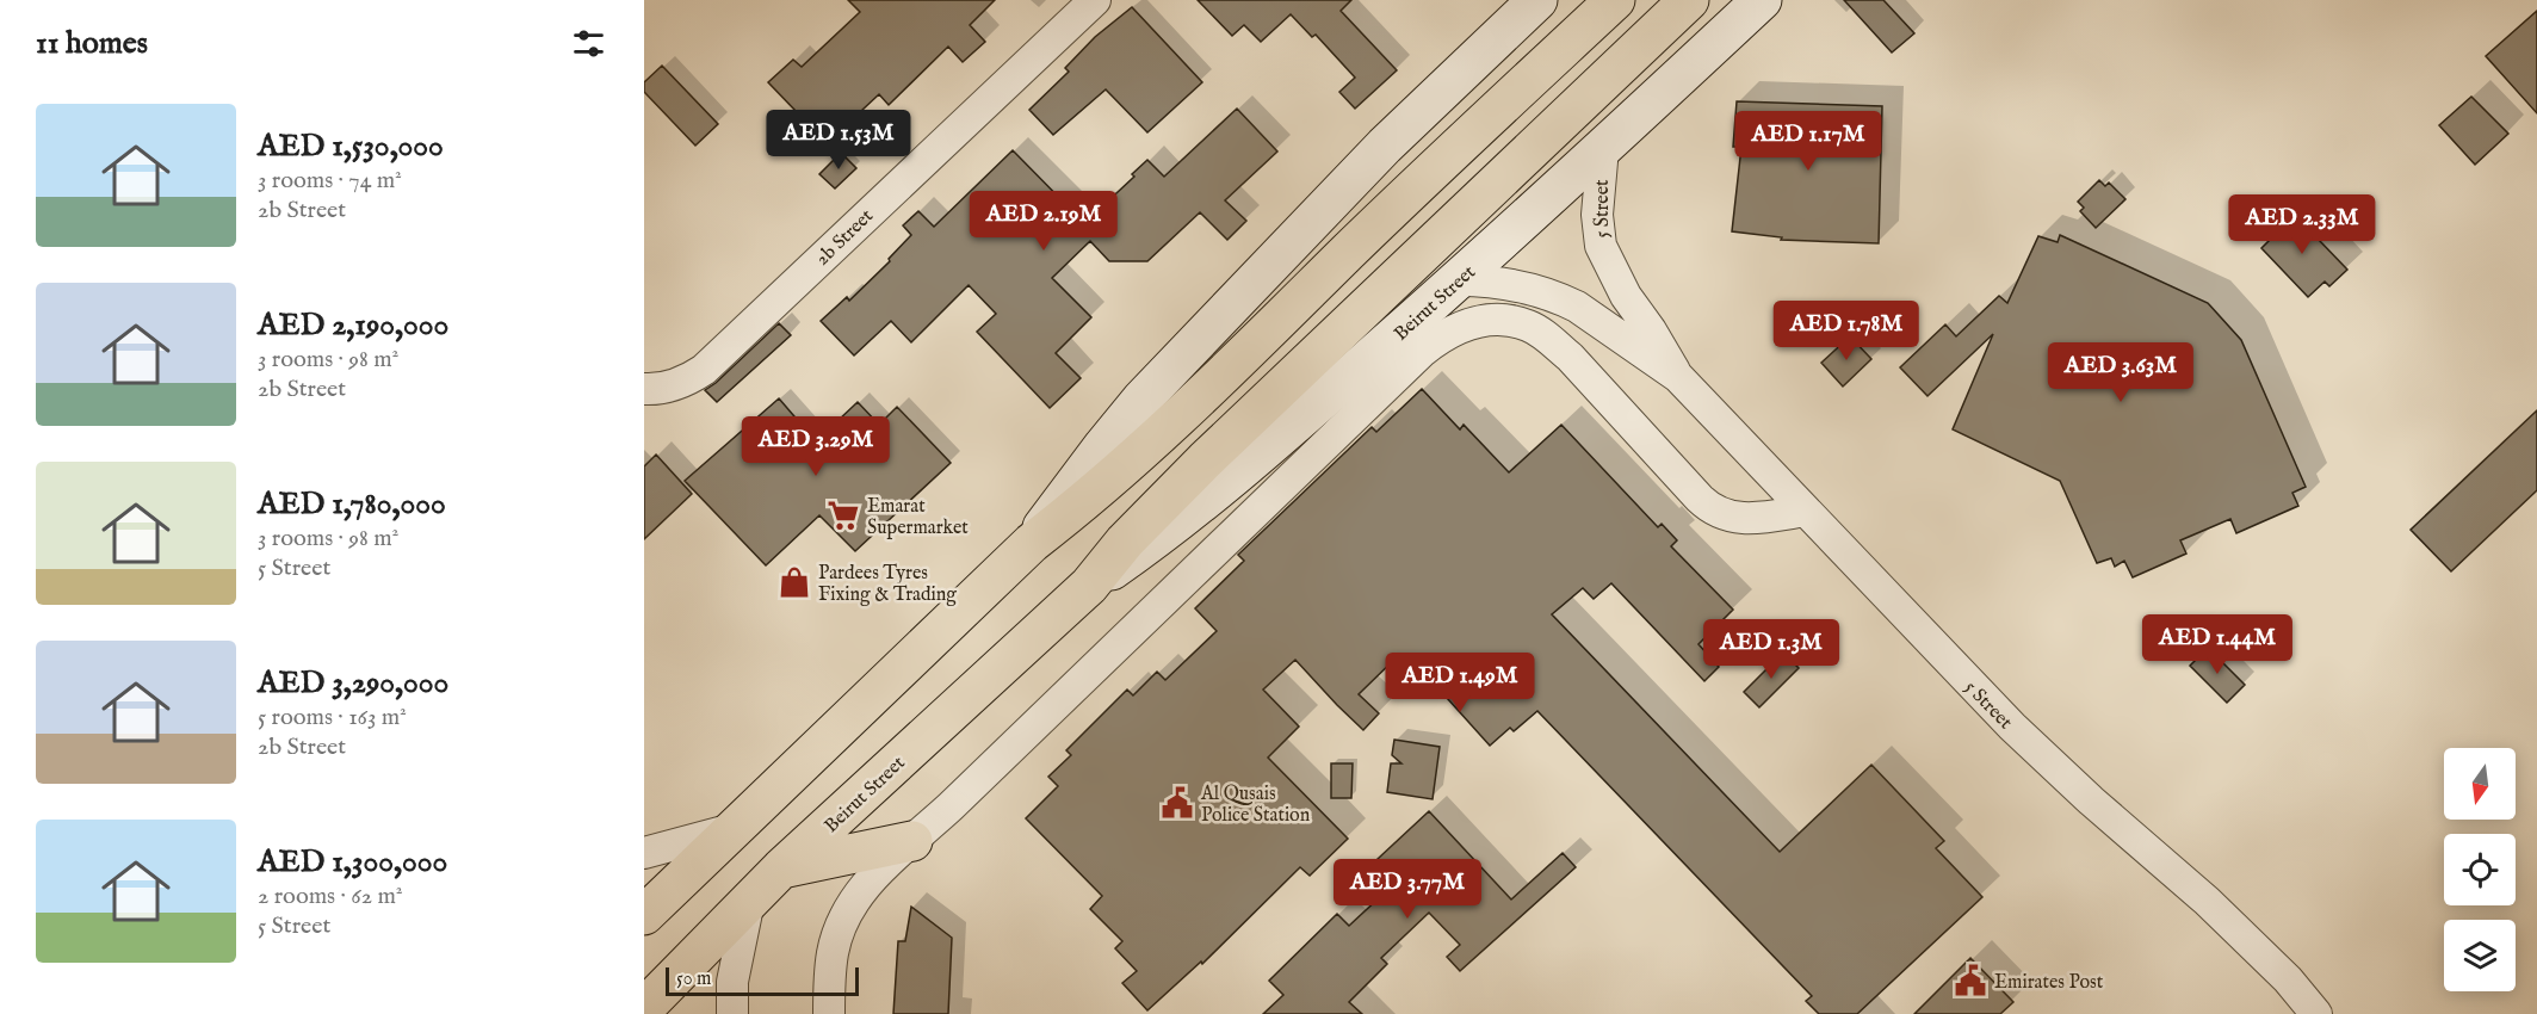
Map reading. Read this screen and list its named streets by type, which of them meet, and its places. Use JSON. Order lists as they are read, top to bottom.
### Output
{
  "streets": {
    "main road": ["Beirut Street"],
    "street": ["5 Street", "2b Street"]
  },
  "crossings": [
    ["5 Street", "Beirut Street"]
  ],
  "places": {
    "supermarket": ["Emarat Supermarket"],
    "shop": ["Pardees Tyres Fixing & Trading"],
    "public building": ["Al Qusais Police Station", "Emirates Post"]
  },
  "scale_bar": "50 m",
  "north": "bottom",
  "page": {
    "heading": "11 homes",
    "list": [
      {
        "name": "AED 1,530,000",
        "note": "3 rooms · 74 m² · 2b Street"
      },
      {
        "name": "AED 2,190,000",
        "note": "3 rooms · 98 m² · 2b Street"
      },
      {
        "name": "AED 1,780,000",
        "note": "3 rooms · 98 m² · 5 Street"
      },
      {
        "name": "AED 3,290,000",
        "note": "5 rooms · 163 m² · 2b Street"
      },
      {
        "name": "AED 1,300,000",
        "note": "2 rooms · 62 m² · 5 Street"
      }
    ],
    "price": [
      "AED 1.53M",
      "AED 1.17M",
      "AED 2.19M",
      "AED 2.33M",
      "AED 1.78M",
      "AED 3.63M",
      "AED 3.29M",
      "AED 1.44M",
      "AED 1.3M",
      "AED 1.49M",
      "AED 3.77M"
    ],
    "scale": "50 m"
  }
}
